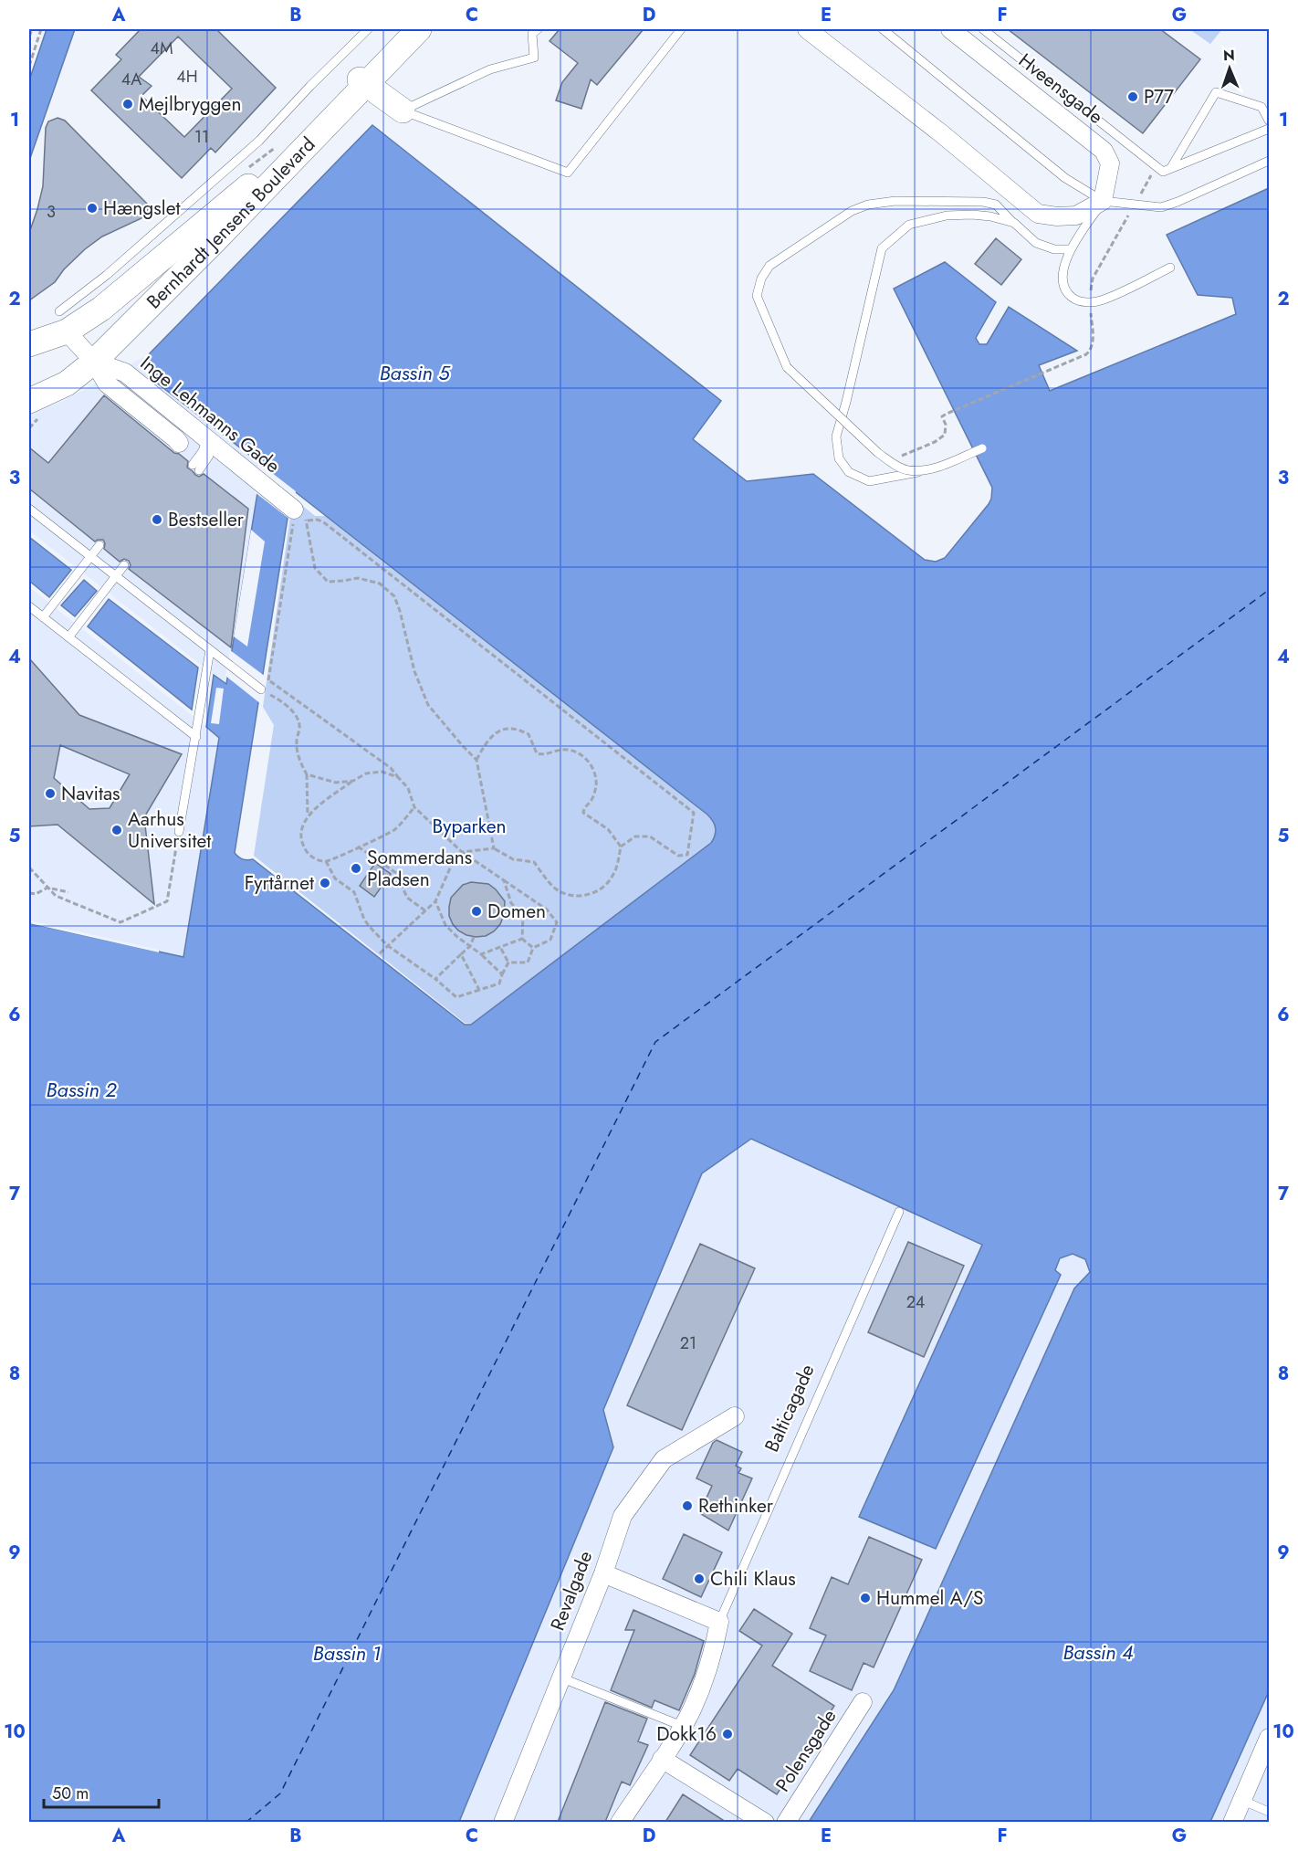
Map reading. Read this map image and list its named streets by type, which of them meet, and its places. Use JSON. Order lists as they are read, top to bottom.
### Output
{
  "streets": {
    "street": [
      "Hveensgade",
      "Bernhardt Jensens Boulevard",
      "Inge Lehmanns Gade",
      "Balticagade",
      "Revalgade",
      "Polensgade"
    ]
  },
  "crossings": [
    ["Bernhardt Jensens Boulevard", "Inge Lehmanns Gade"]
  ],
  "water": [
    "Bassin 5",
    "Bassin 2",
    "Bassin 4",
    "Bassin 1"
  ],
  "parks": ["Byparken"],
  "places": [
    "P77",
    "Mejlbryggen",
    "Hængslet",
    "Bestseller",
    "Navitas",
    "Aarhus Universitet",
    "Sommerdans Pladsen",
    "Fyrtårnet",
    "Domen",
    "Rethinker",
    "Chili Klaus",
    "Hummel A/S",
    "Dokk16"
  ],
  "house_numbers": [
    "4M",
    "4H",
    "4A",
    "11",
    "3",
    "24",
    "21"
  ],
  "scale_bar": "50 m",
  "north": "top",
  "grid": {
    "columns": [
      "A",
      "B",
      "C",
      "D",
      "E",
      "F",
      "G"
    ],
    "rows": [
      "1",
      "2",
      "3",
      "4",
      "5",
      "6",
      "7",
      "8",
      "9",
      "10"
    ]
  }
}
